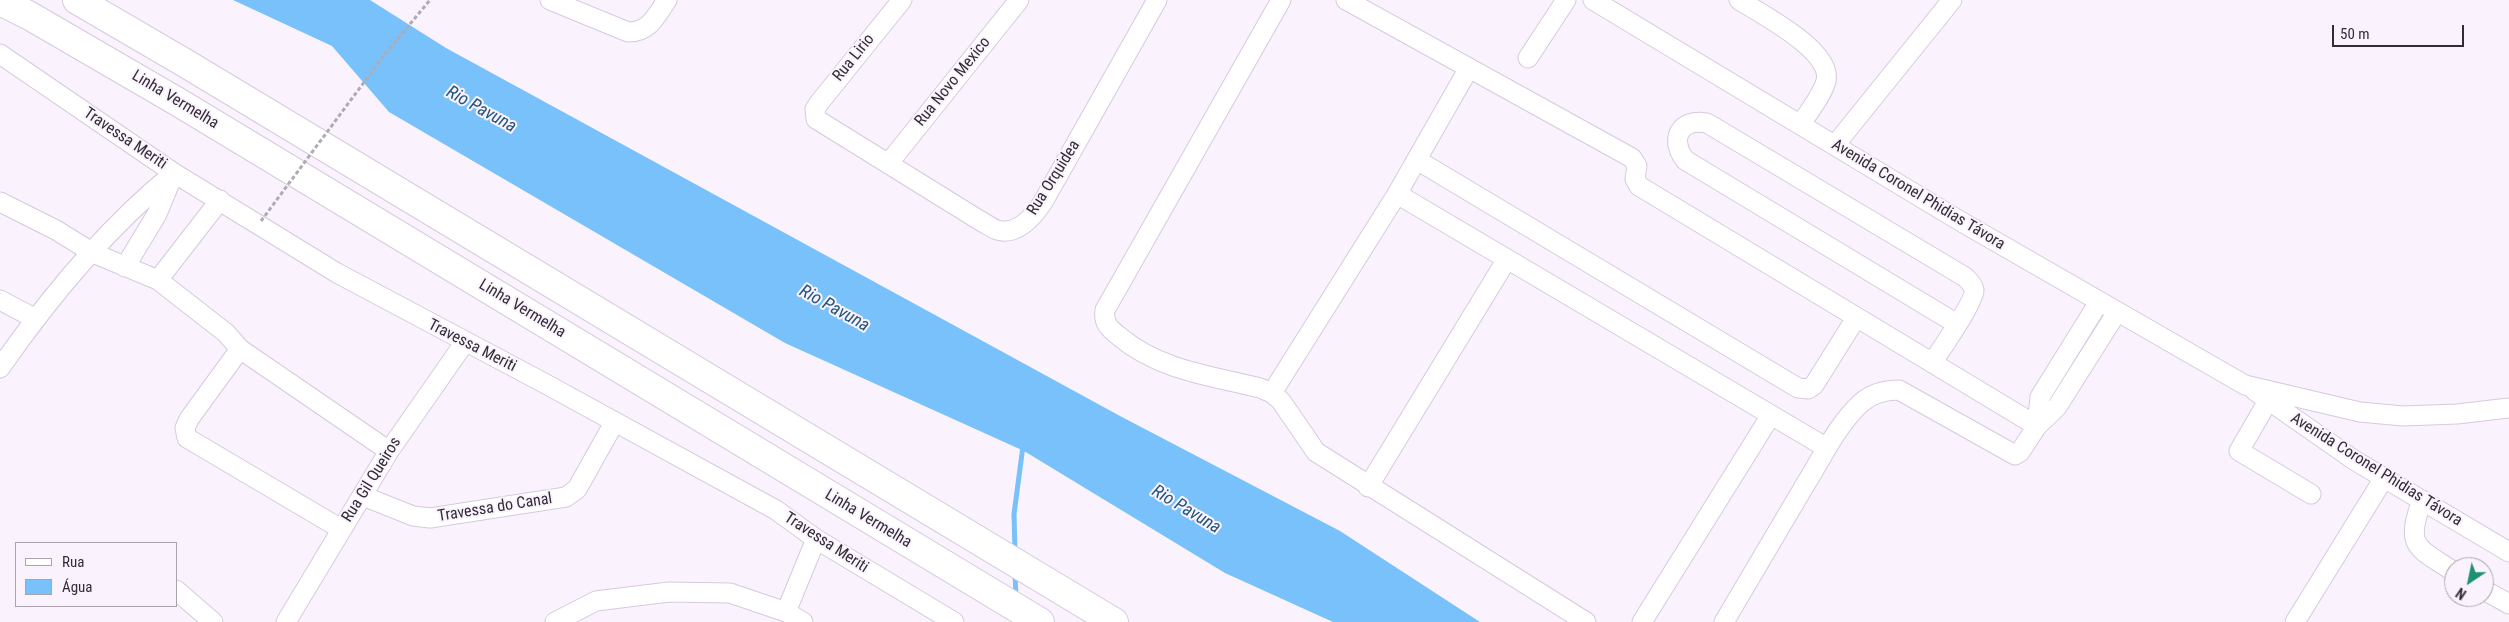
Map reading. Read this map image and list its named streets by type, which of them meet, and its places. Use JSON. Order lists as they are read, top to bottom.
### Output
{
  "streets": {
    "highway": ["Linha Vermelha"],
    "street": [
      "Rua Lirio",
      "Rua Novo Mexico",
      "Travessa Meriti",
      "Rua Orquidea",
      "Avenida Coronel Phidias Távora",
      "Rua Gil Queiros",
      "Travessa do Canal"
    ]
  },
  "crossings": [
    ["Rua Lirio", "Rua Orquidea"],
    ["Rua Novo Mexico", "Rua Orquidea"],
    ["Travessa Meriti", "Rua Gil Queiros"],
    ["Travessa Meriti", "Travessa do Canal"]
  ],
  "water": ["Rio Pavuna"],
  "legend": ["Rua", "Água"],
  "scale_bar": "50 m",
  "north": "bottom left"
}
